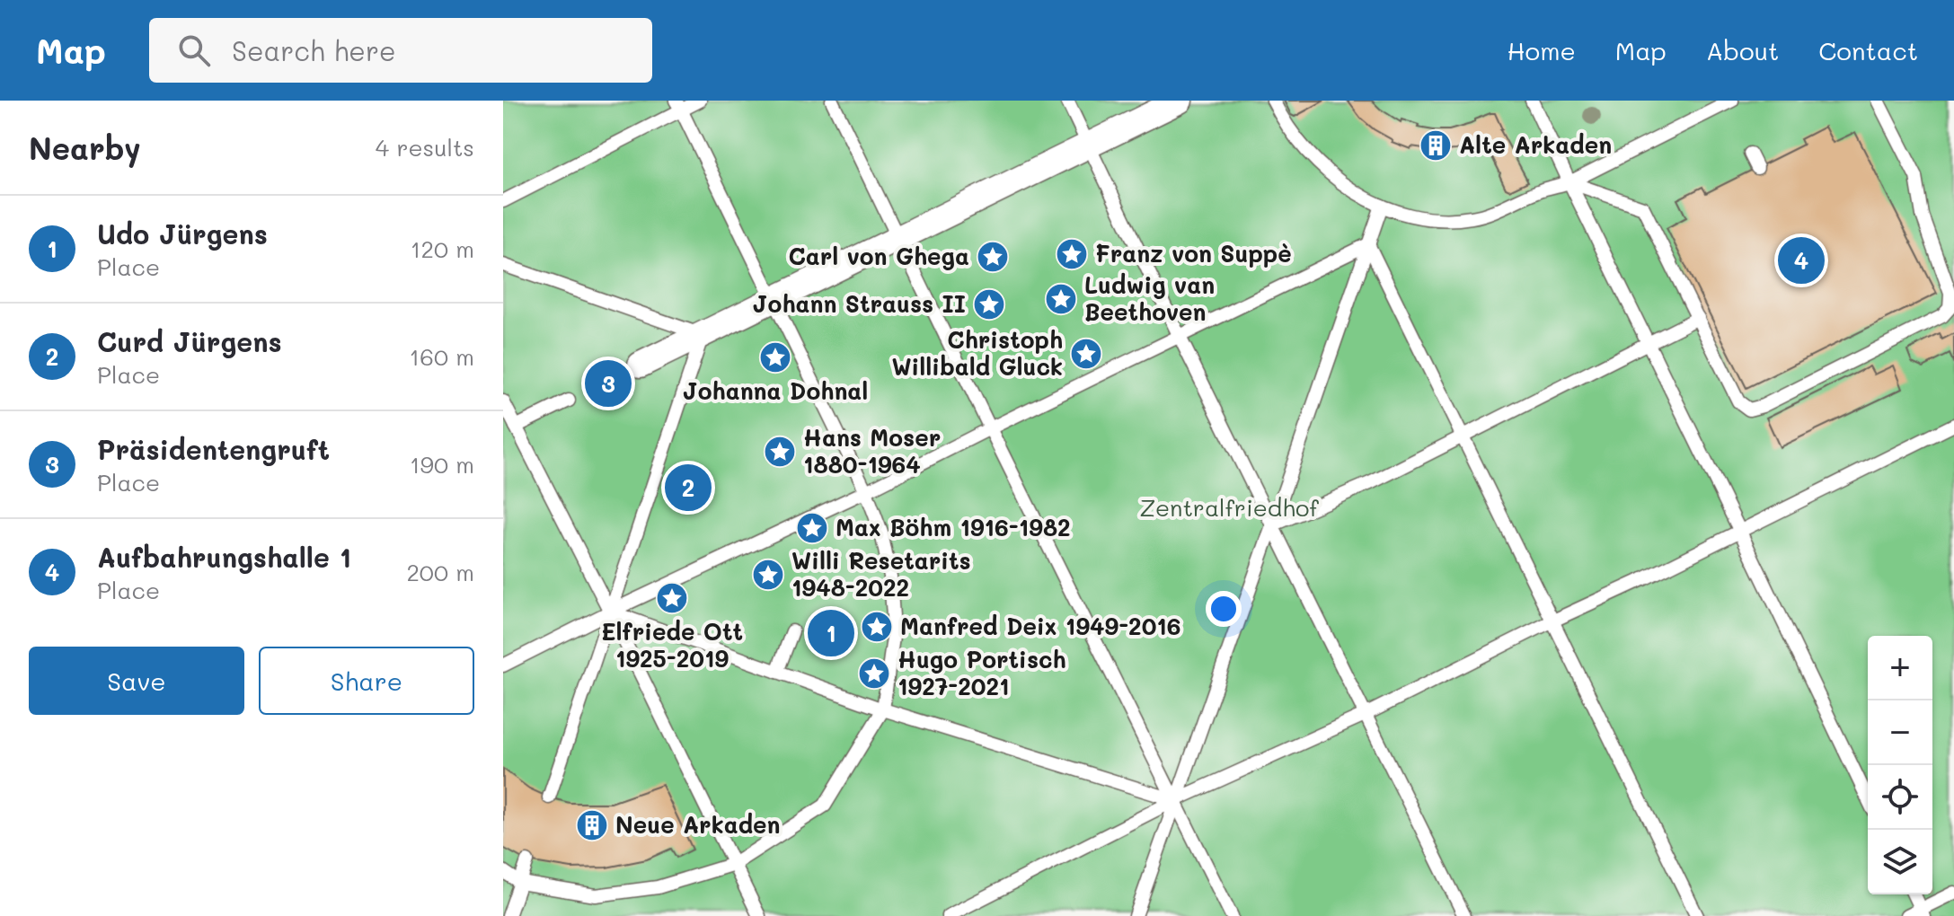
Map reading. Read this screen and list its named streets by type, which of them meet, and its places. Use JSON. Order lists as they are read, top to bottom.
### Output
{
  "parks": ["Zentralfriedhof"],
  "places": {
    "building": ["Alte Arkaden", "Neue Arkaden"],
    "place": [
      "Franz von Suppè",
      "Carl von Ghega",
      "Ludwig van Beethoven",
      "Johann Strauss II",
      "Christoph Willibald Gluck",
      "Johanna Dohnal",
      "Hans Moser 1880-1964",
      "Max Böhm 1916-1982",
      "Willi Resetarits 1948-2022",
      "Elfriede Ott 1925-2019",
      "Manfred Deix 1949-2016",
      "Hugo Portisch 1927-2021"
    ]
  },
  "page": {
    "header": "Map",
    "search": "Search here",
    "nav": [
      "Home",
      "Map",
      "About",
      "Contact"
    ],
    "heading": ["Nearby", "4 results"],
    "list": [
      {
        "mark": "1",
        "name": "Udo Jürgens",
        "note": "Place",
        "value": "120 m"
      },
      {
        "mark": "2",
        "name": "Curd Jürgens",
        "note": "Place",
        "value": "160 m"
      },
      {
        "mark": "3",
        "name": "Präsidentengruft",
        "note": "Place",
        "value": "190 m"
      },
      {
        "mark": "4",
        "name": "Aufbahrungshalle 1",
        "note": "Place",
        "value": "200 m"
      }
    ],
    "pins": [
      "4",
      "3",
      "2",
      "1"
    ],
    "buttons": ["Save", "Share"],
    "map_buttons": ["+", "−"]
  }
}
